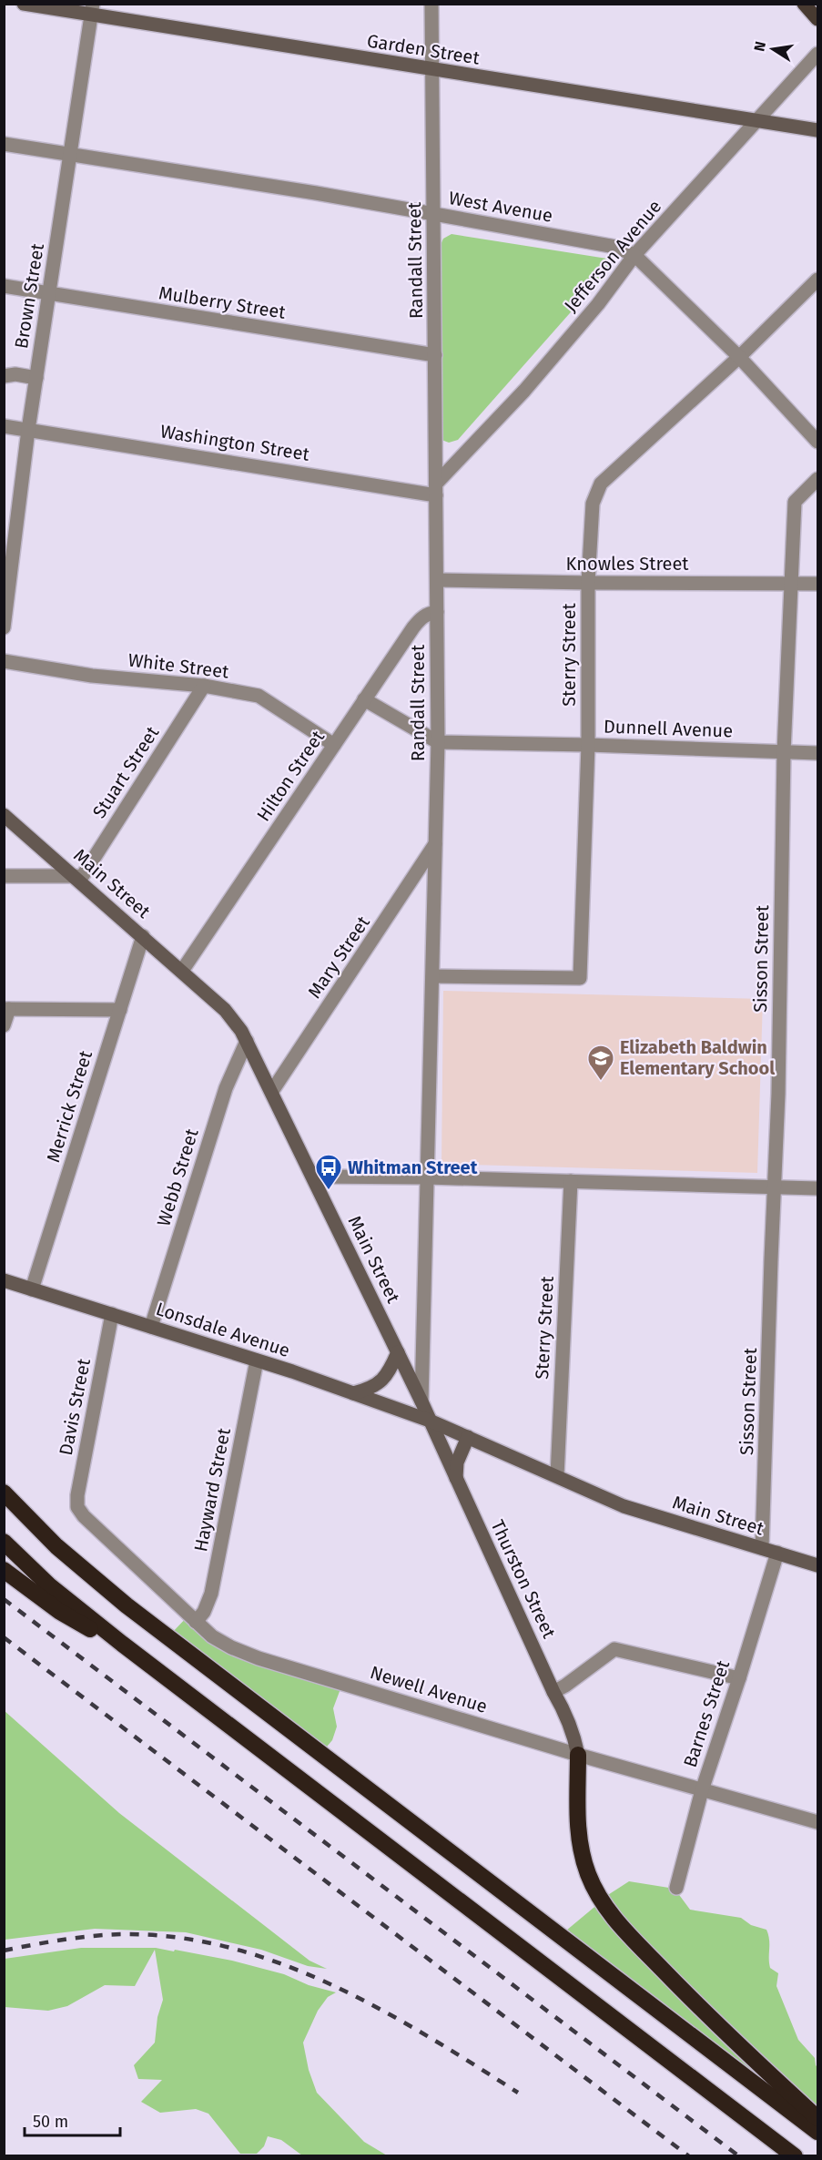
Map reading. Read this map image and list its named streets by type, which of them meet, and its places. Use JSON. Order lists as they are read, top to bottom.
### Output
{
  "streets": {
    "main road": [
      "Garden Street",
      "Main Street",
      "Lonsdale Avenue",
      "Thurston Street"
    ],
    "street": [
      "West Avenue",
      "Jefferson Avenue",
      "Randall Street",
      "Brown Street",
      "Mulberry Street",
      "Washington Street",
      "Knowles Street",
      "Sterry Street",
      "White Street",
      "Dunnell Avenue",
      "Stuart Street",
      "Hilton Street",
      "Mary Street",
      "Sisson Street",
      "Merrick Street",
      "Webb Street",
      "Davis Street",
      "Hayward Street",
      "Newell Avenue",
      "Barnes Street"
    ]
  },
  "crossings": [
    ["Garden Street", "Jefferson Avenue"],
    ["Garden Street", "Randall Street"],
    ["Garden Street", "Brown Street"],
    ["West Avenue", "Jefferson Avenue"],
    ["West Avenue", "Randall Street"],
    ["West Avenue", "Brown Street"],
    ["West Avenue", "Sterry Street"],
    ["Jefferson Avenue", "Randall Street"],
    ["Jefferson Avenue", "Washington Street"],
    ["Randall Street", "Mulberry Street"],
    ["Randall Street", "Washington Street"],
    ["Randall Street", "Knowles Street"],
    ["Randall Street", "Sterry Street"],
    ["Randall Street", "Dunnell Avenue"],
    ["Randall Street", "Hilton Street"],
    ["Randall Street", "Main Street"],
    ["Randall Street", "Mary Street"],
    ["Brown Street", "Mulberry Street"],
    ["Brown Street", "Washington Street"],
    ["Knowles Street", "Sterry Street"],
    ["Knowles Street", "Sisson Street"],
    ["Sterry Street", "Dunnell Avenue"],
    ["Sterry Street", "Main Street"],
    ["White Street", "Stuart Street"],
    ["White Street", "Hilton Street"],
    ["Dunnell Avenue", "Hilton Street"],
    ["Dunnell Avenue", "Sisson Street"],
    ["Stuart Street", "Main Street"],
    ["Hilton Street", "Main Street"],
    ["Main Street", "Mary Street"],
    ["Main Street", "Sisson Street"],
    ["Main Street", "Merrick Street"],
    ["Main Street", "Webb Street"],
    ["Main Street", "Lonsdale Avenue"],
    ["Main Street", "Thurston Street"],
    ["Main Street", "Barnes Street"],
    ["Merrick Street", "Lonsdale Avenue"],
    ["Webb Street", "Lonsdale Avenue"],
    ["Lonsdale Avenue", "Davis Street"],
    ["Lonsdale Avenue", "Hayward Street"],
    ["Lonsdale Avenue", "Thurston Street"],
    ["Davis Street", "Newell Avenue"],
    ["Hayward Street", "Newell Avenue"],
    ["Thurston Street", "Newell Avenue"],
    ["Newell Avenue", "Barnes Street"]
  ],
  "places": {
    "school or university": ["Elizabeth Baldwin Elementary School"],
    "bus stop": ["Whitman Street"]
  },
  "scale_bar": "50 m",
  "north": "left"
}
